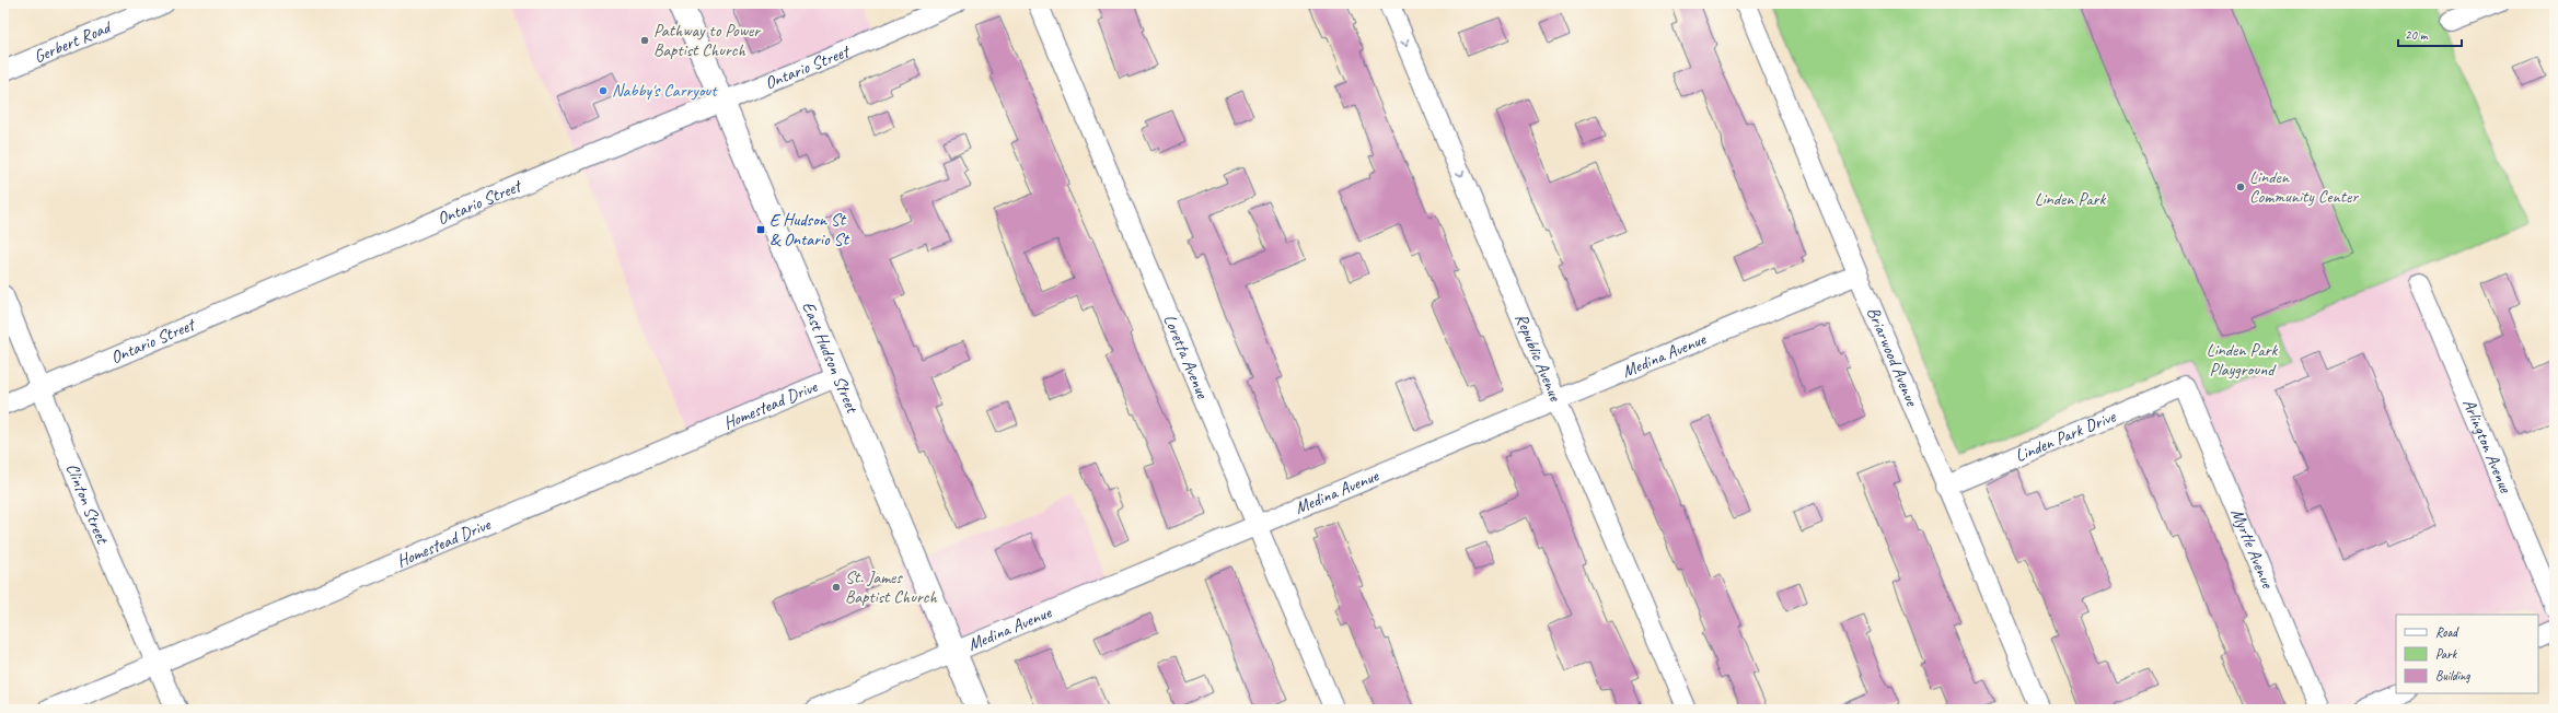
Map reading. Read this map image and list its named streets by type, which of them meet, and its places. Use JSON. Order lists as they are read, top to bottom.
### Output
{
  "streets": {
    "main road": ["East Hudson Street"],
    "street": [
      "Gerbert Road",
      "Ontario Street",
      "Medina Avenue",
      "Loretta Avenue",
      "Republic Avenue",
      "Briarwood Avenue",
      "Homestead Drive",
      "Linden Park Drive",
      "Arlington Avenue",
      "Clinton Street",
      "Myrtle Avenue"
    ]
  },
  "crossings": [
    ["Ontario Street", "East Hudson Street"],
    ["Ontario Street", "Clinton Street"],
    ["Medina Avenue", "East Hudson Street"],
    ["Medina Avenue", "Loretta Avenue"],
    ["Medina Avenue", "Republic Avenue"],
    ["Medina Avenue", "Briarwood Avenue"],
    ["East Hudson Street", "Homestead Drive"],
    ["Briarwood Avenue", "Linden Park Drive"],
    ["Homestead Drive", "Clinton Street"],
    ["Linden Park Drive", "Myrtle Avenue"]
  ],
  "one_way": ["Republic Avenue"],
  "parks": ["Linden Park", "Linden Park Playground"],
  "places": {
    "other": [
      "Pathway to Power Baptist Church",
      "Nabby's Carryout",
      "Linden Community Center",
      "St. James Baptist Church"
    ],
    "transit": ["E Hudson St & Ontario St"]
  },
  "legend": ["Road", "Park", "Building"],
  "scale_bar": "20 m"
}
